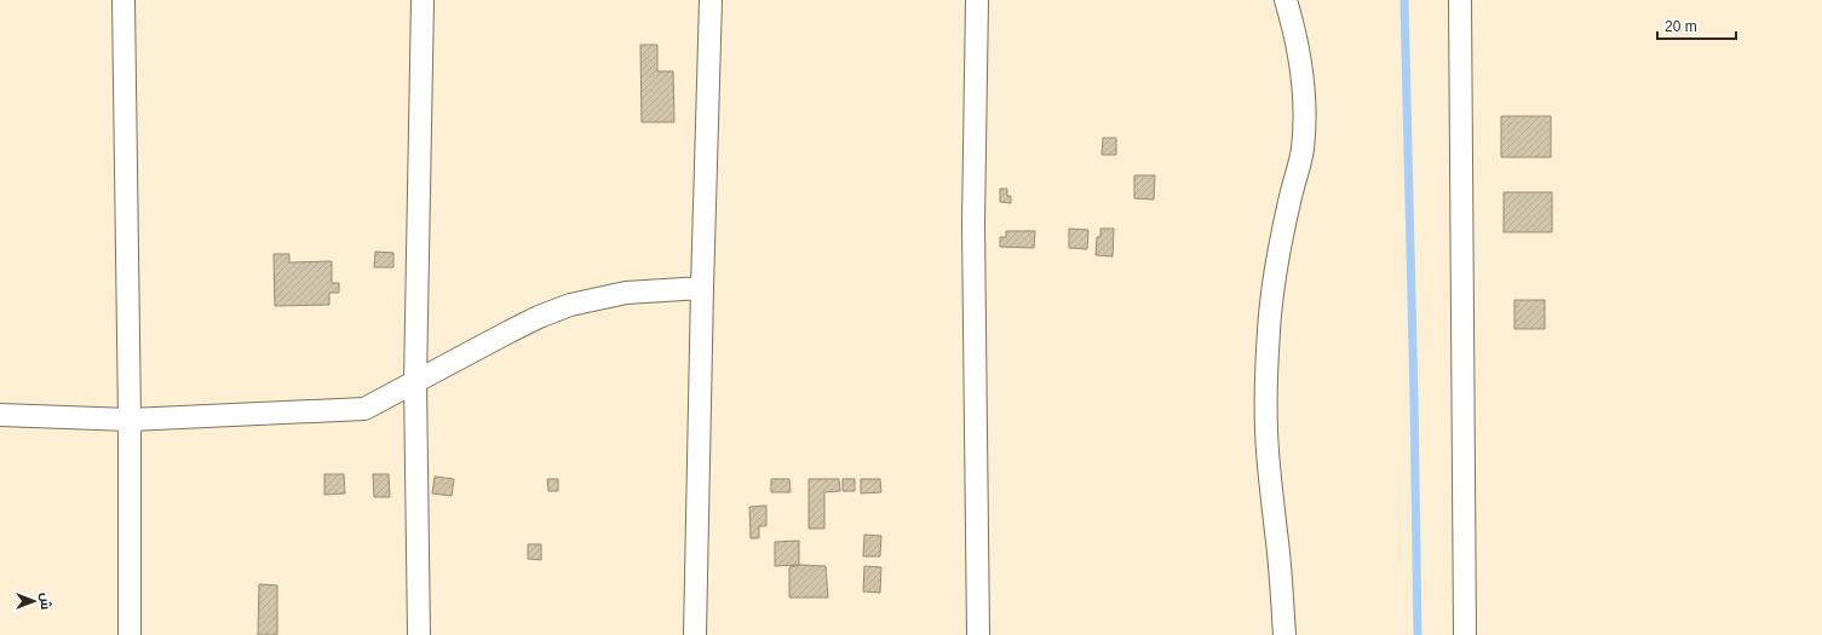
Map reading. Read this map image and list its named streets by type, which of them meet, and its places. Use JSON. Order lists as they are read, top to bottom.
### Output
{
  "scale_bar": "20 m",
  "north": "right"
}
